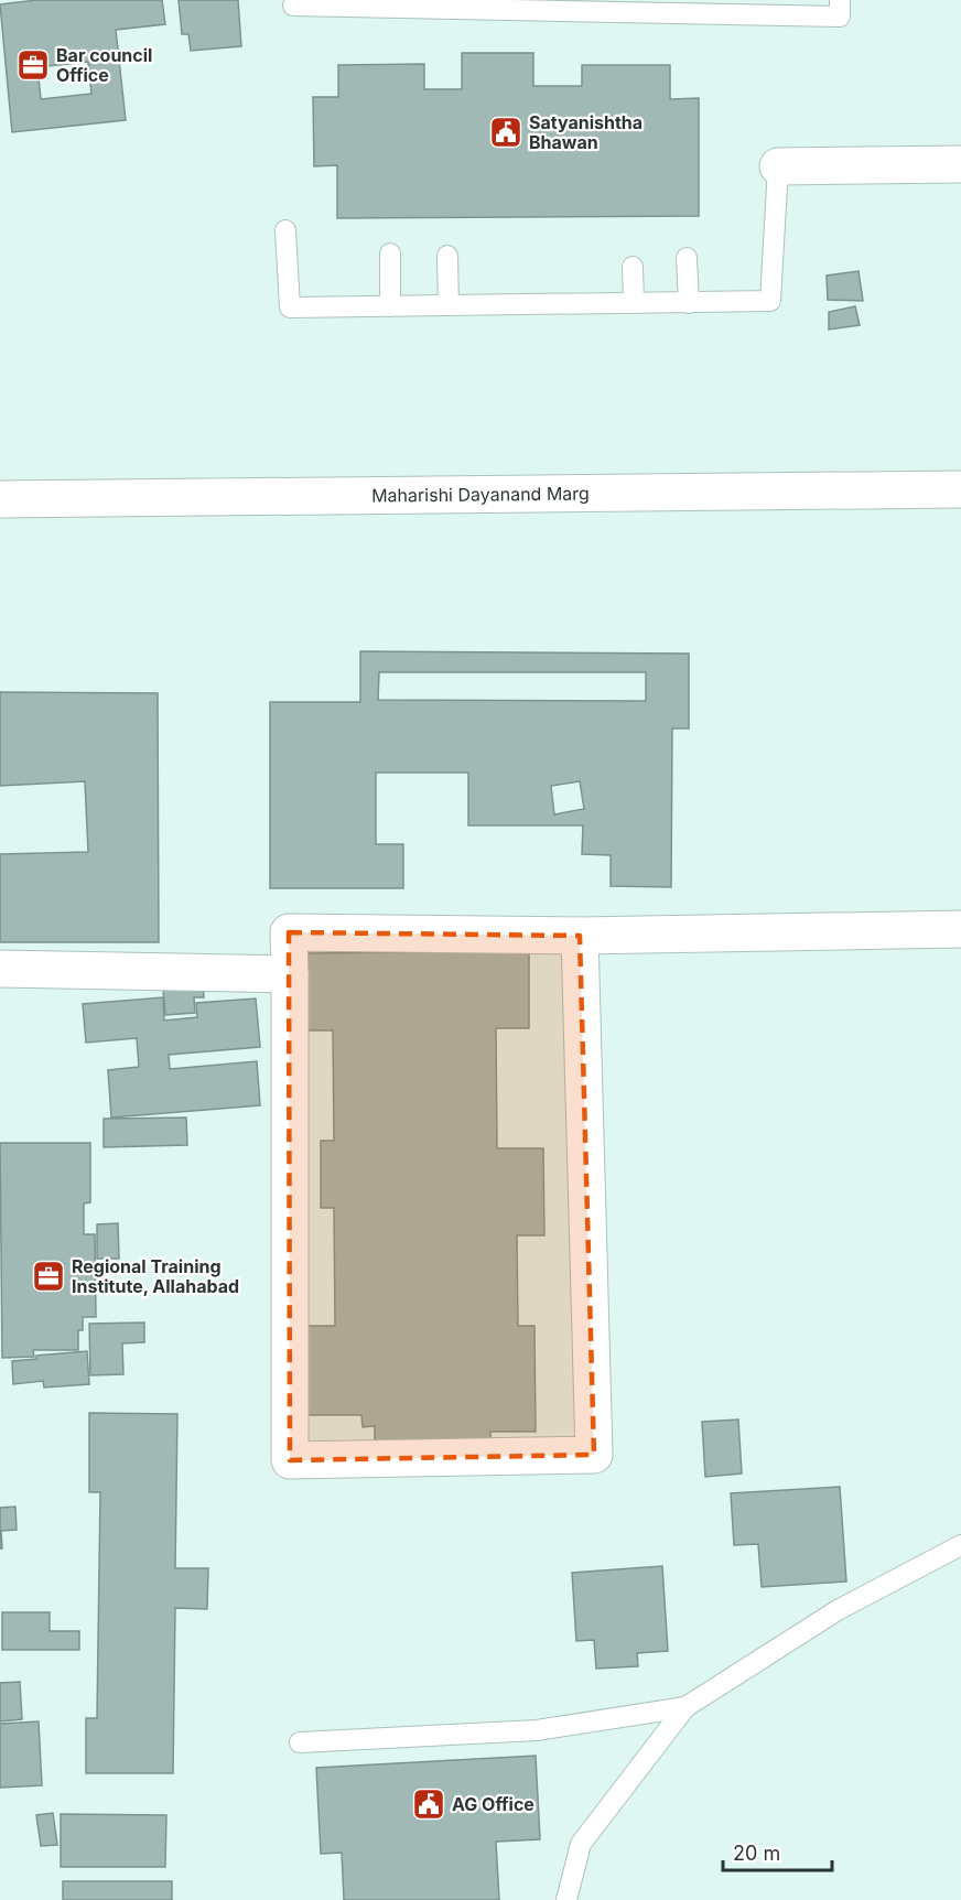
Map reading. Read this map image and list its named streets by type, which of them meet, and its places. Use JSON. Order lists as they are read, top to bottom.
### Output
{
  "streets": {
    "street": ["Maharishi Dayanand Marg"]
  },
  "places": {
    "office": ["Bar council Office", "Regional Training Institute, Allahabad"],
    "public building": ["Satyanishtha Bhawan", "AG Office"]
  },
  "scale_bar": "20 m"
}
